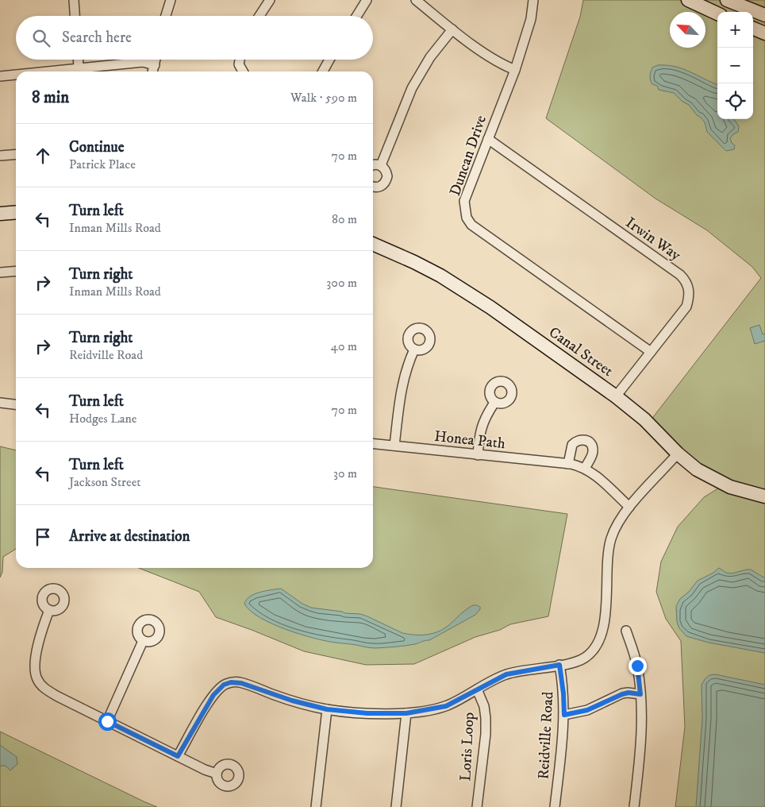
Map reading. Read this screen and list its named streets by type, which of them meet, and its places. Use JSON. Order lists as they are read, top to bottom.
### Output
{
  "streets": {
    "street": [
      "Duncan Drive",
      "Irwin Way",
      "Canal Street",
      "Honea Path",
      "Reidville Road",
      "Loris Loop"
    ]
  },
  "crossings": [
    ["Duncan Drive", "Irwin Way"],
    ["Irwin Way", "Canal Street"]
  ],
  "north": "top left",
  "page": {
    "map_buttons": ["+", "−"],
    "search": "Search here",
    "heading": ["8 min", "Walk · 590 m"],
    "list": [
      ["Continue", "Patrick Place", "70 m"],
      ["Turn left", "Inman Mills Road", "80 m"],
      ["Turn right", "Inman Mills Road", "300 m"],
      ["Turn right", "Reidville Road", "40 m"],
      ["Turn left", "Hodges Lane", "70 m"],
      ["Turn left", "Jackson Street", "30 m"],
      "Arrive at destination"
    ]
  }
}
